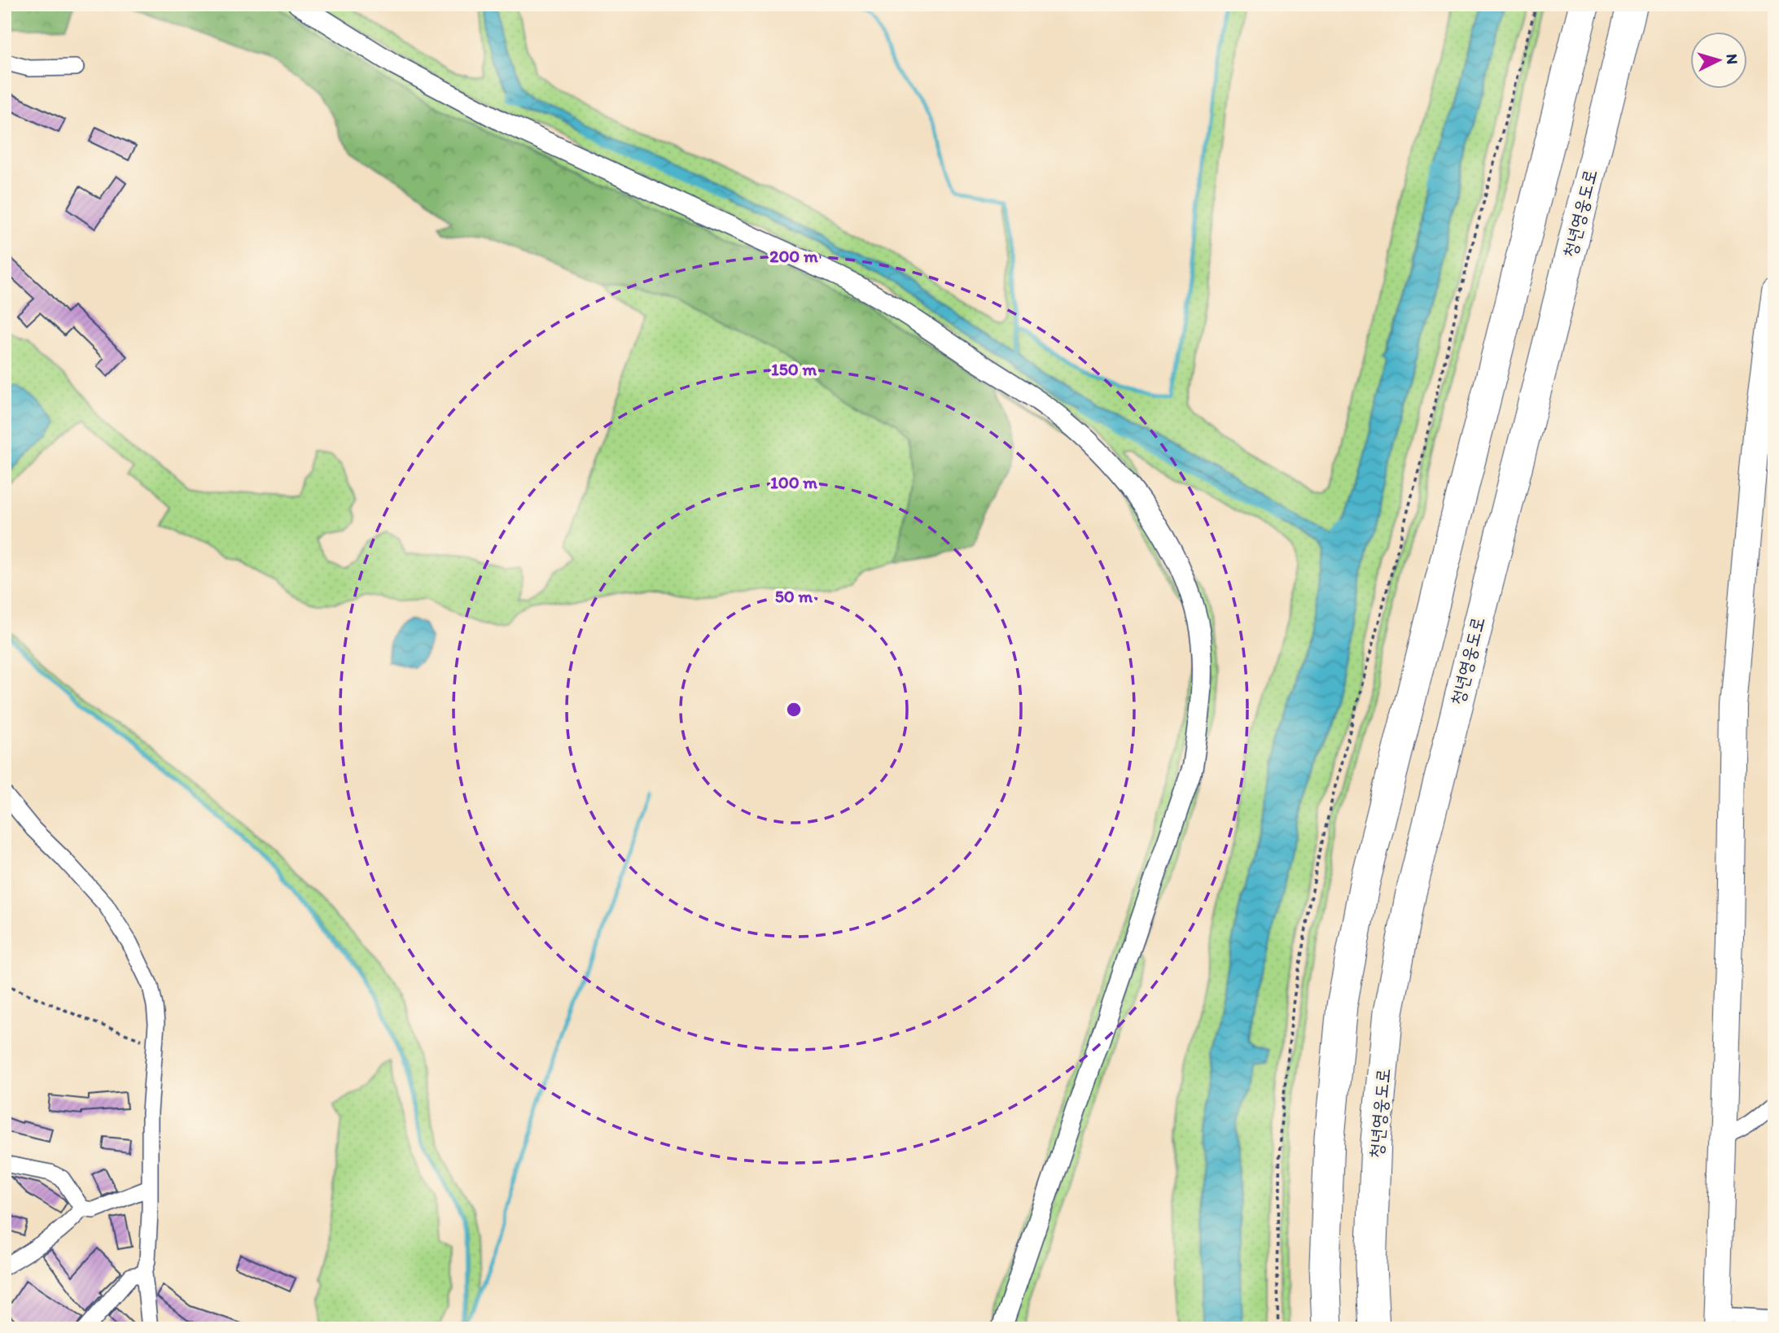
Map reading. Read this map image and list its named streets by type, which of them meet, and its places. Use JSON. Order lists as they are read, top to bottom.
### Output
{
  "streets": {
    "highway": ["청년영웅도로"]
  },
  "north": "right",
  "rings": [
    "200 m",
    "150 m",
    "100 m",
    "50 m"
  ]
}
